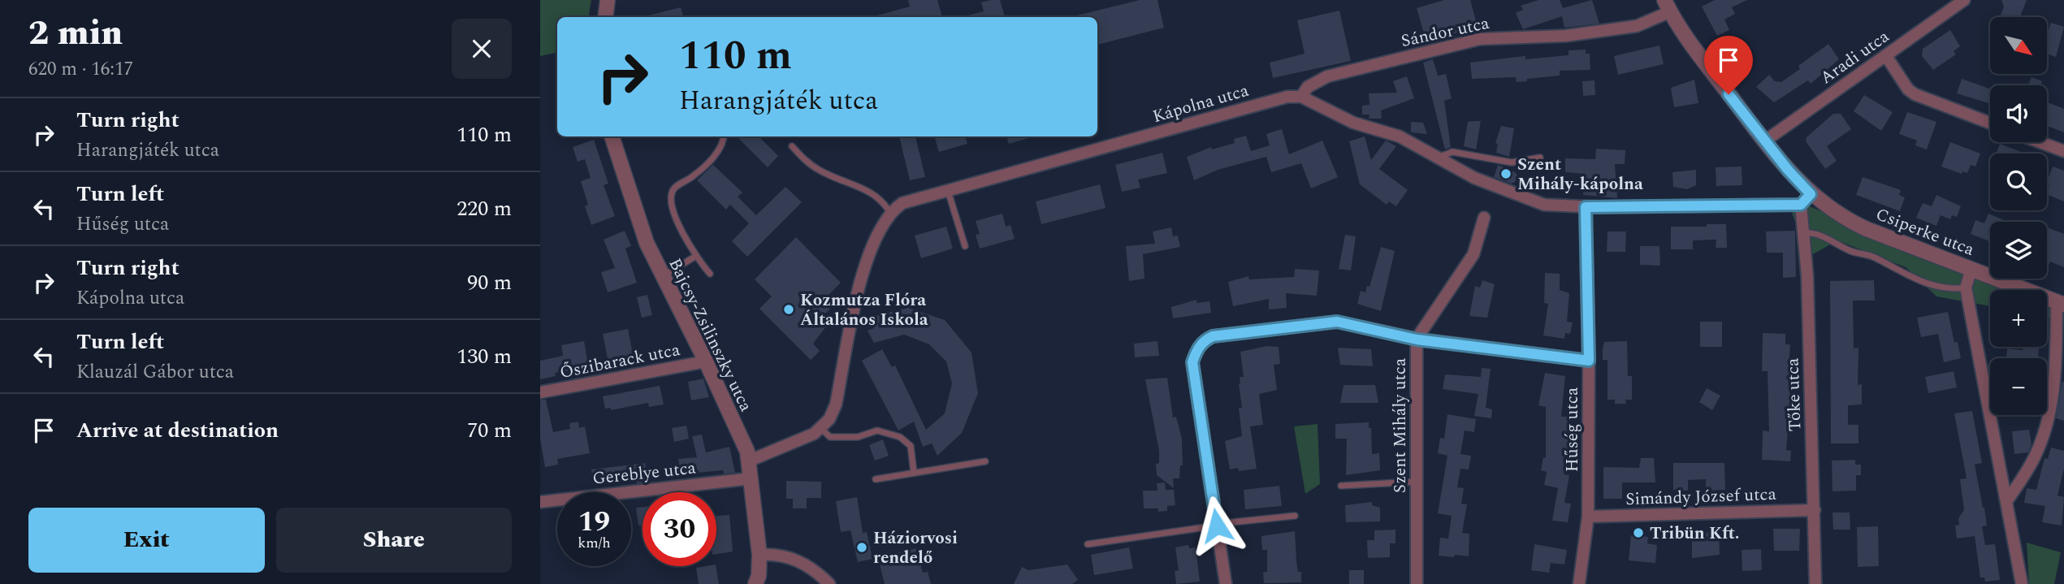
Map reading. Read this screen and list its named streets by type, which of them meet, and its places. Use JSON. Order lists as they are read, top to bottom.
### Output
{
  "streets": {
    "street": [
      "Sándor utca",
      "Aradi utca",
      "Kápolna utca",
      "Csiperke utca",
      "Bajcsy-Zsilinszky utca",
      "Őszibarack utca",
      "Tőke utca",
      "Szent Mihály utca",
      "Hűség utca",
      "Gereblye utca",
      "Simándy József utca"
    ]
  },
  "crossings": [
    ["Sándor utca", "Kápolna utca"],
    ["Sándor utca", "Csiperke utca"],
    ["Aradi utca", "Csiperke utca"],
    ["Csiperke utca", "Tőke utca"],
    ["Bajcsy-Zsilinszky utca", "Őszibarack utca"],
    ["Bajcsy-Zsilinszky utca", "Gereblye utca"],
    ["Tőke utca", "Simándy József utca"],
    ["Hűség utca", "Simándy József utca"]
  ],
  "places": [
    "Szent Mihály-kápolna",
    "Kozmutza Flóra Általános Iskola",
    "Tribün Kft.",
    "Háziorvosi rendelő"
  ],
  "north": "bottom right",
  "page": {
    "heading": ["2 min", "620 m · 16:17"],
    "map_buttons": ["+", "−"],
    "turn": ["110 m", "Harangjáték utca"],
    "list": [
      {
        "name": "Turn right",
        "note": "Harangjáték utca",
        "value": "110 m"
      },
      {
        "name": "Turn left",
        "note": "Hűség utca",
        "value": "220 m"
      },
      {
        "name": "Turn right",
        "note": "Kápolna utca",
        "value": "90 m"
      },
      {
        "name": "Turn left",
        "note": "Klauzál Gábor utca",
        "value": "130 m"
      },
      {
        "name": "Arrive at destination",
        "value": "70 m"
      }
    ],
    "speed": "19 km/h",
    "limit": "30",
    "buttons": ["Exit", "Share"]
  }
}
